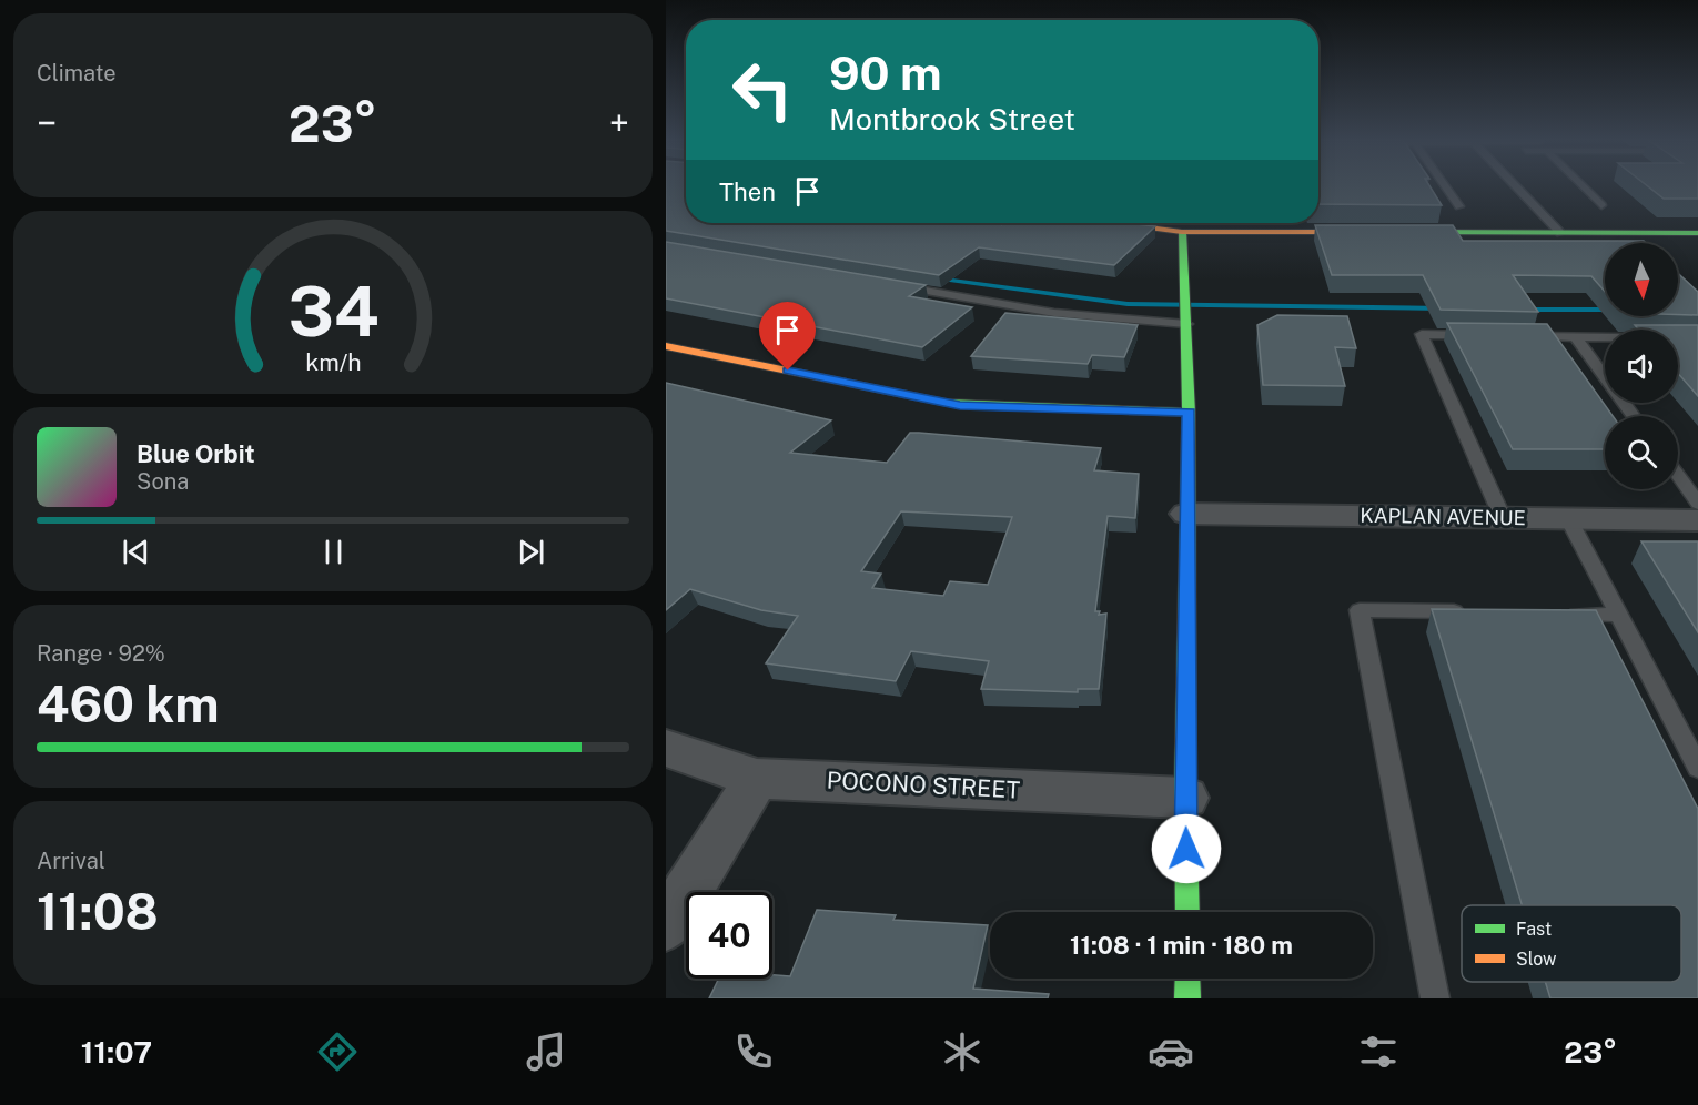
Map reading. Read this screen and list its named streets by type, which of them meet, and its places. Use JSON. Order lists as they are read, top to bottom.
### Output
{
  "streets": {
    "street": ["KAPLAN AVENUE", "POCONO STREET"]
  },
  "legend": ["Fast", "Slow"],
  "north": "bottom",
  "page": {
    "tile": [
      "Climate",
      ["Range · 92%", "460 km"],
      ["Arrival", "11:08"]
    ],
    "turn": ["90 m", "Montbrook Street"],
    "heat": ["−", "23°", "+"],
    "then": "Then",
    "song": ["Blue Orbit", "Sona"],
    "limit": "40",
    "trip": "11:08 · 1 min · 180 m",
    "tabs": ["11:07", "23°"],
    "gauge": ["34", "km/h"]
  }
}
